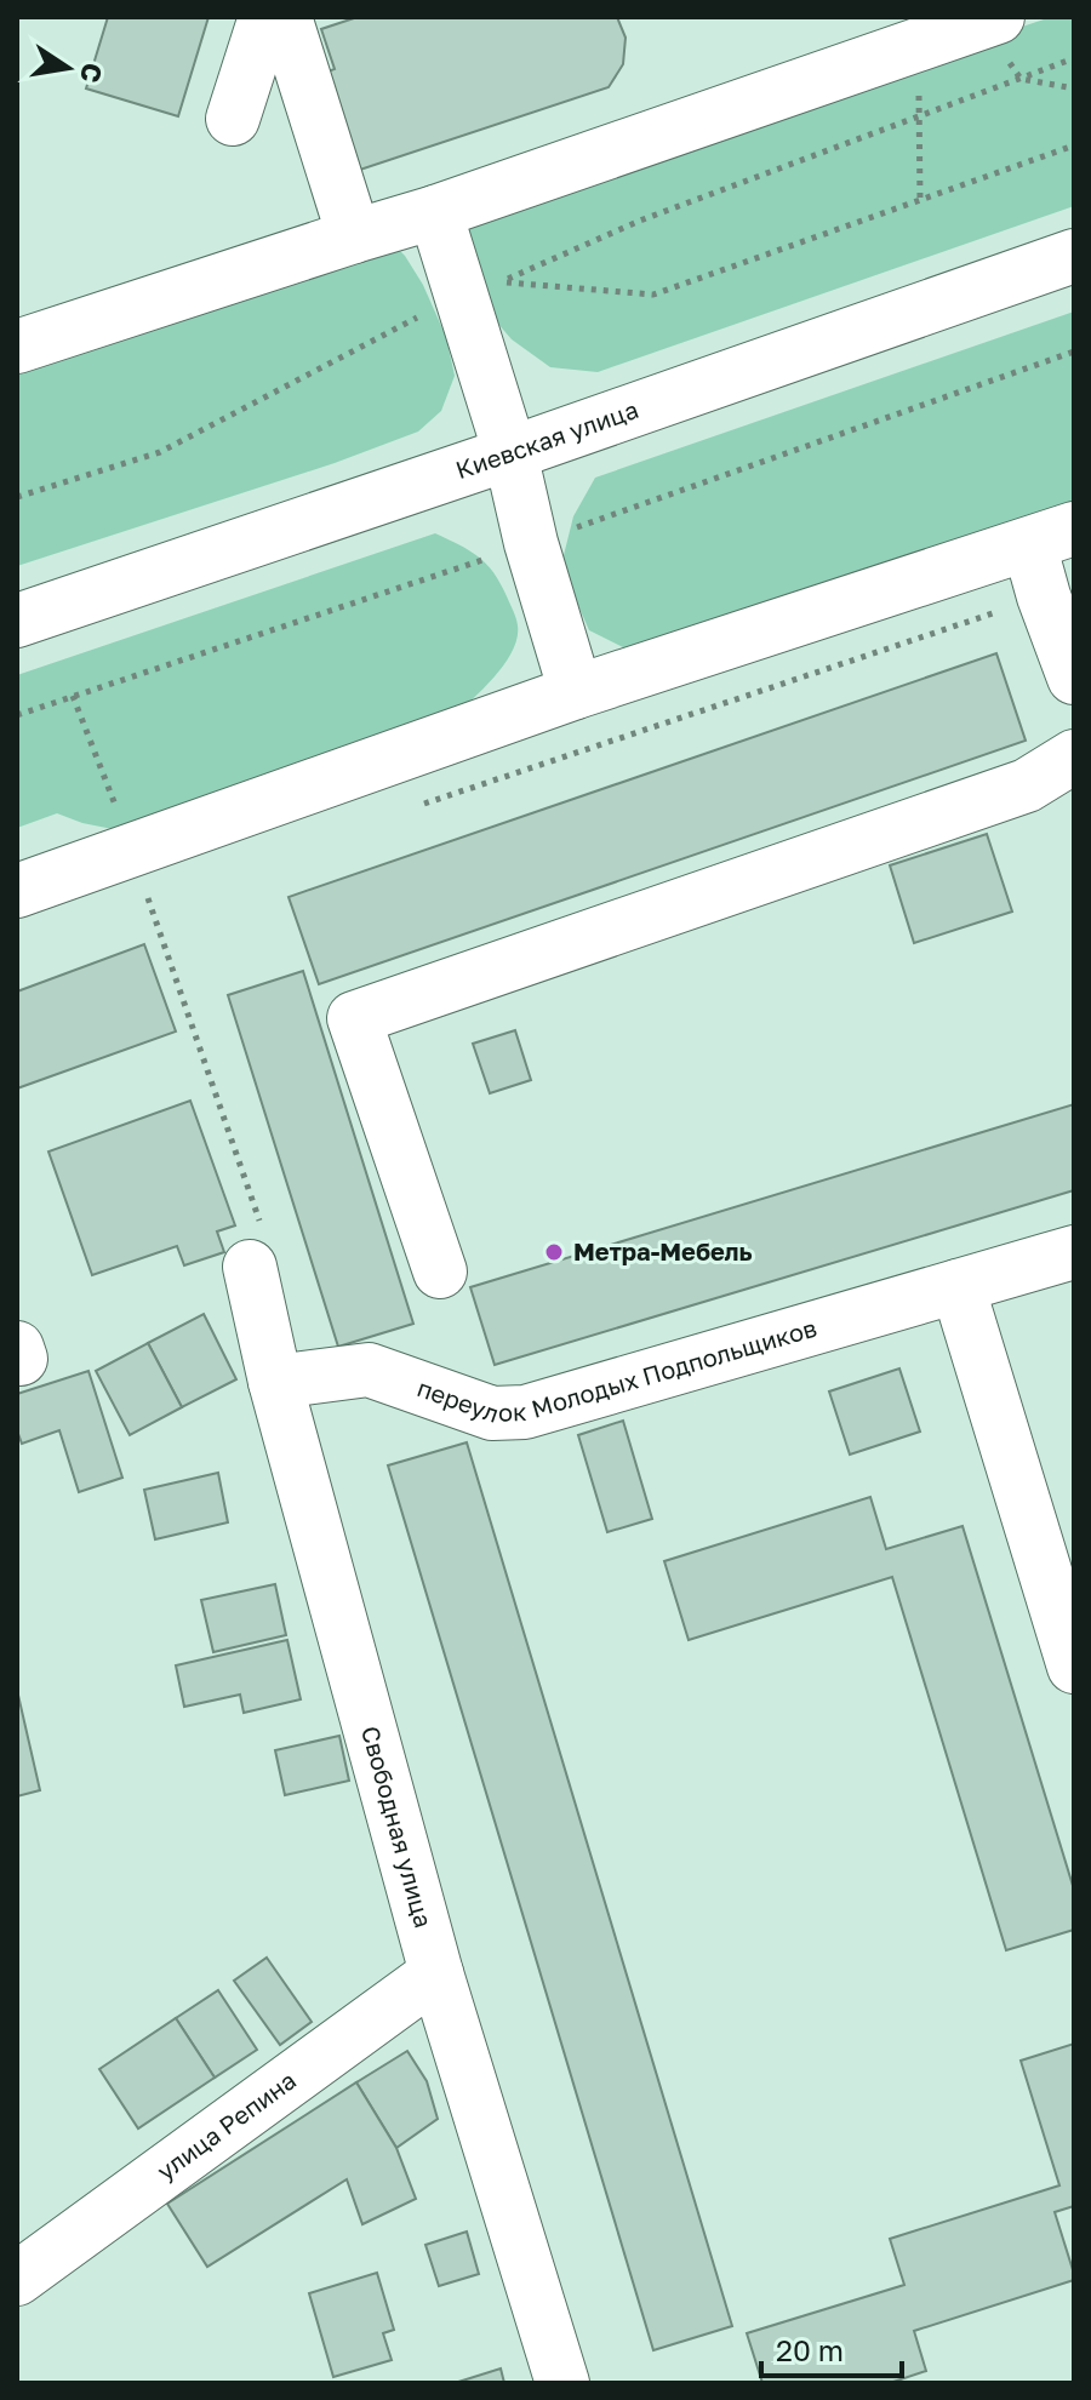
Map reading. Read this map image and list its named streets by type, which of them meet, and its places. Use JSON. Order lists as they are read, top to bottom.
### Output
{
  "streets": {
    "street": [
      "Киевская улица",
      "переулок Молодых Подпольщиков",
      "Свободная улица",
      "улица Репина"
    ]
  },
  "crossings": [
    ["переулок Молодых Подпольщиков", "Свободная улица"],
    ["Свободная улица", "улица Репина"]
  ],
  "places": ["Метра-Мебель"],
  "scale_bar": "20 m",
  "north": "right"
}
